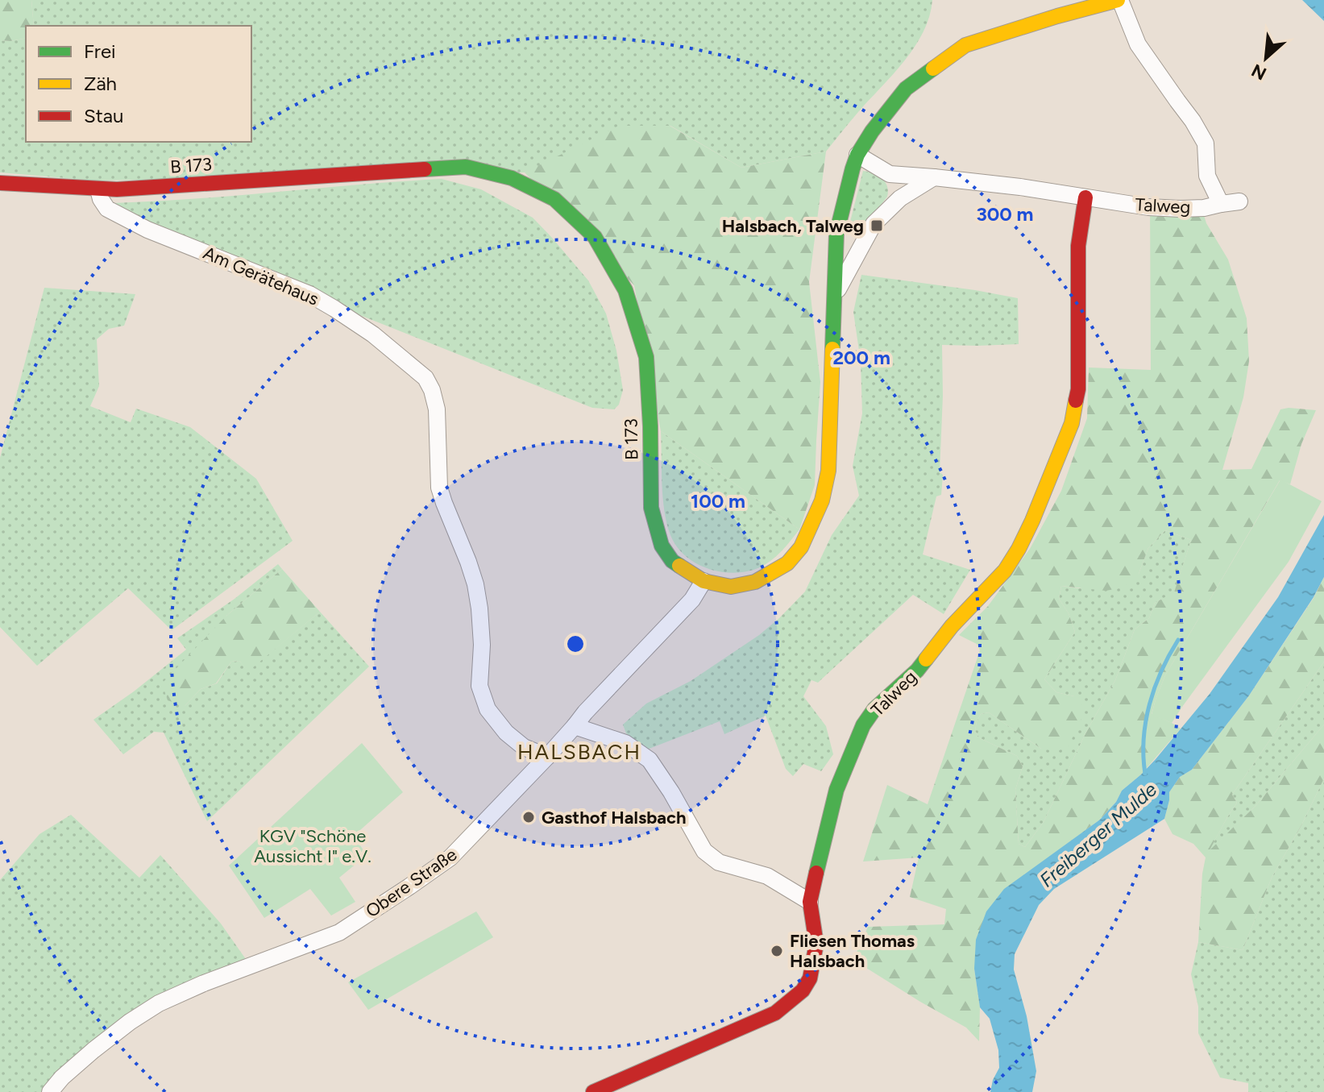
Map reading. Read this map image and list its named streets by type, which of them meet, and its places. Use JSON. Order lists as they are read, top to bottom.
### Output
{
  "streets": {
    "main road": ["B 173", "Talweg"],
    "street": ["Am Gerätehaus", "Obere Straße"]
  },
  "crossings": [
    ["B 173", "Talweg"],
    ["B 173", "Am Gerätehaus"],
    ["B 173", "Obere Straße"],
    ["Am Gerätehaus", "Obere Straße"]
  ],
  "districts": ["HALSBACH"],
  "water": ["Freiberger Mulde"],
  "parks": ["KGV \"Schöne Aussicht I\" e.V."],
  "places": {
    "transit": ["Halsbach, Talweg"],
    "other": ["Gasthof Halsbach", "Fliesen Thomas Halsbach"]
  },
  "legend": ["Frei", "Zäh", "Stau"],
  "north": "bottom left",
  "rings": ["300 m", "200 m", "100 m"]
}
